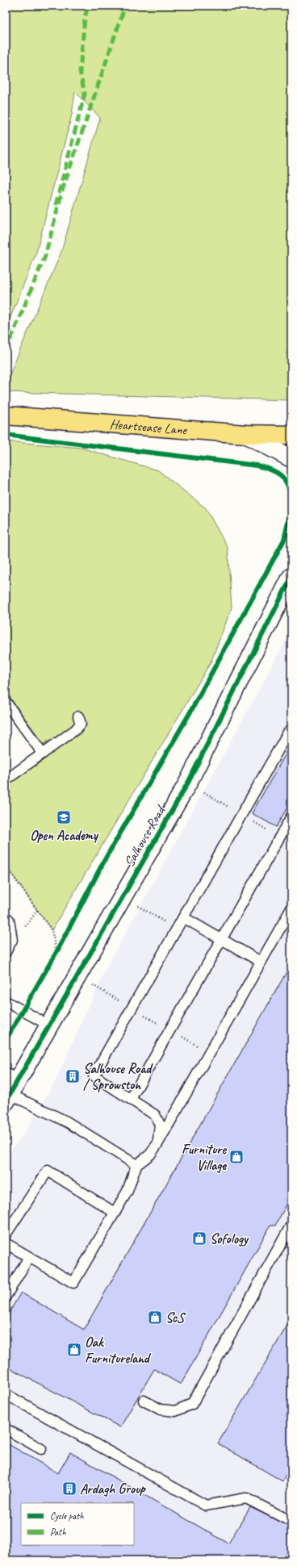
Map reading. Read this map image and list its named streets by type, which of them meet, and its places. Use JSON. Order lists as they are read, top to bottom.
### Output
{
  "streets": {
    "highway": ["Heartsease Lane"],
    "street": ["Salhouse Road"]
  },
  "places": {
    "school or university": ["Open Academy"],
    "building": ["Salhouse Road / Sprowston", "Ardagh Group"],
    "shop": [
      "Furniture Village",
      "Sofology",
      "ScS",
      "Oak Furnitureland"
    ]
  },
  "legend": ["Cycle path", "Path"]
}
